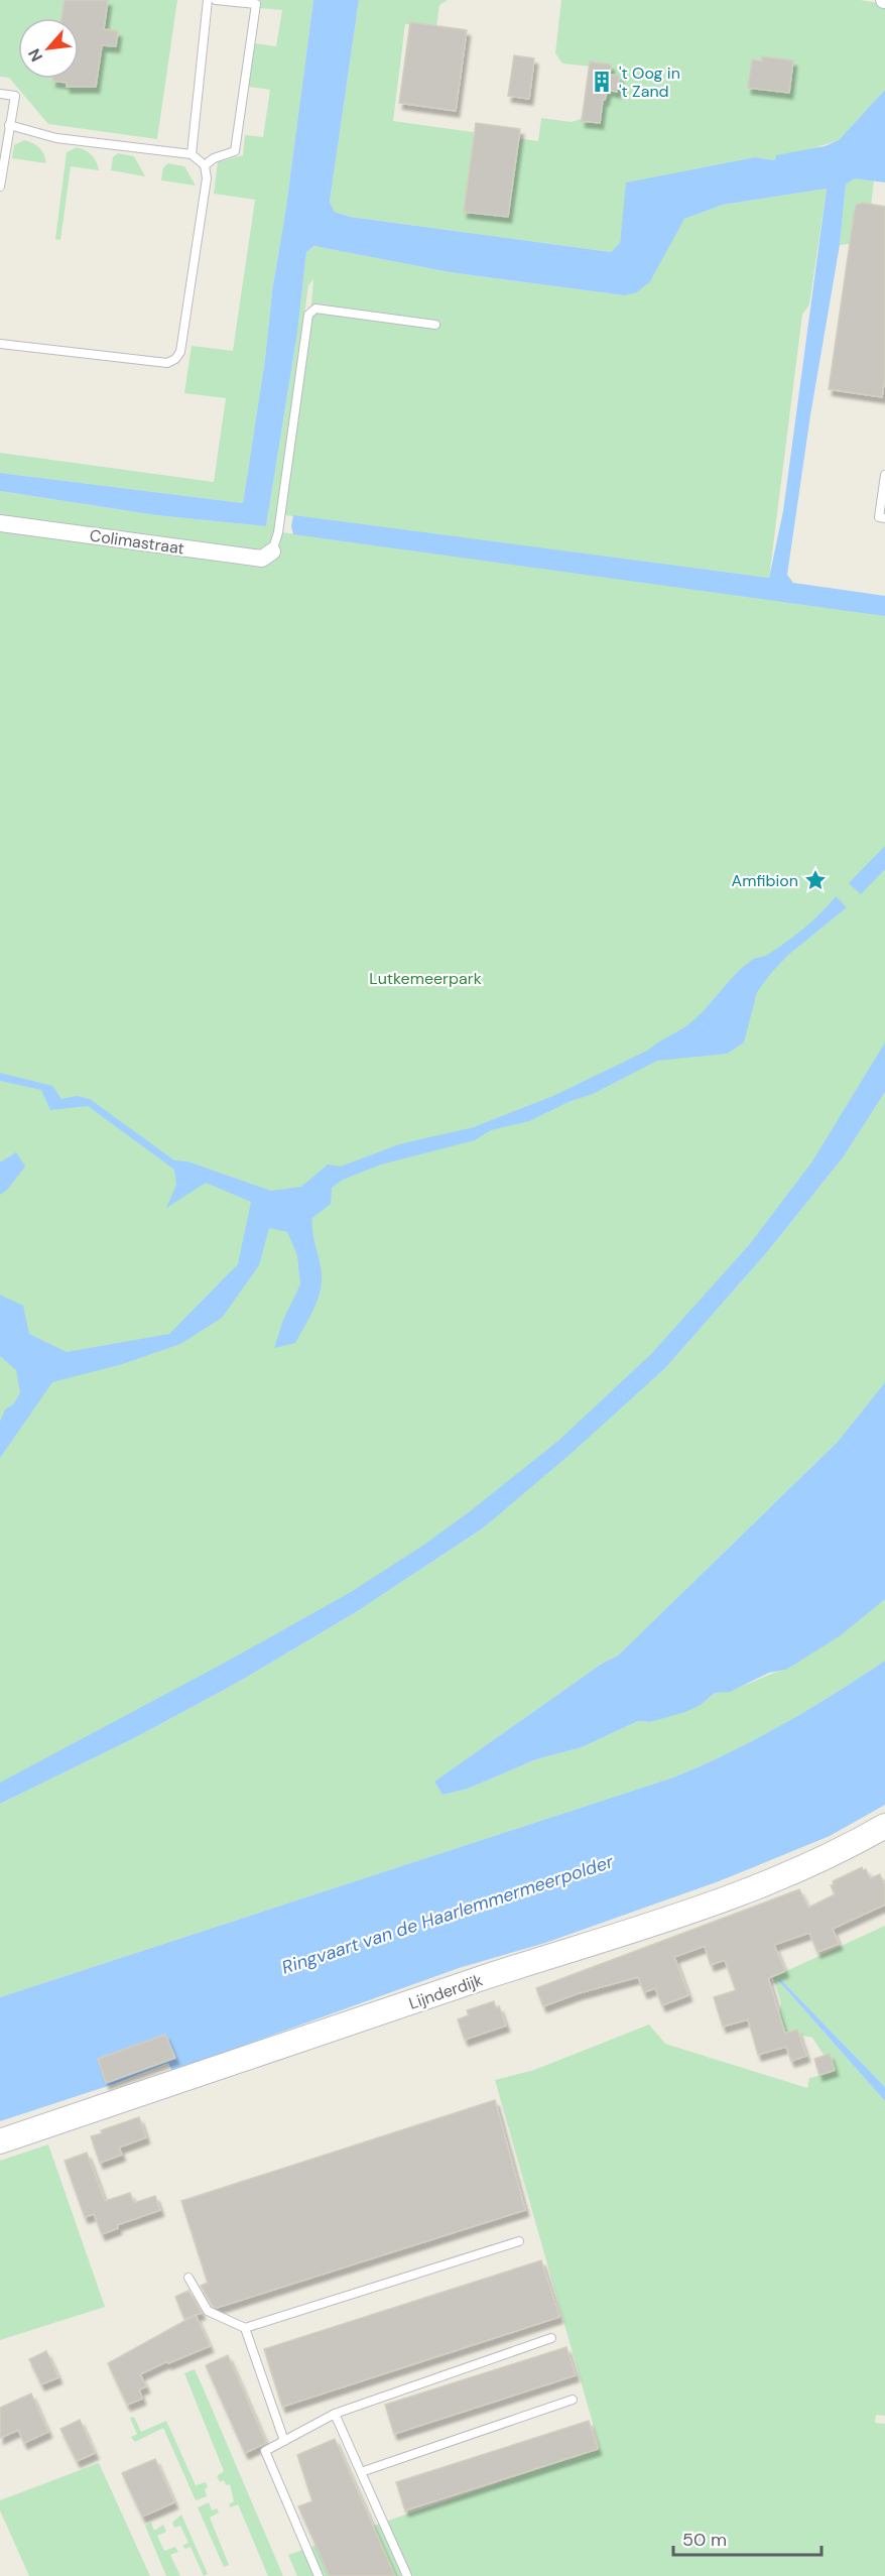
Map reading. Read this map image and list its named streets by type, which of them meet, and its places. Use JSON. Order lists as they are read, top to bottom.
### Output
{
  "streets": {
    "street": ["Colimastraat", "Lijnderdijk"]
  },
  "water": ["Ringvaart van de Haarlemmermeerpolder"],
  "parks": ["Lutkemeerpark"],
  "places": {
    "building": ["'t Oog in 't Zand"],
    "place": ["Amfibion"]
  },
  "scale_bar": "50 m",
  "north": "bottom left"
}
